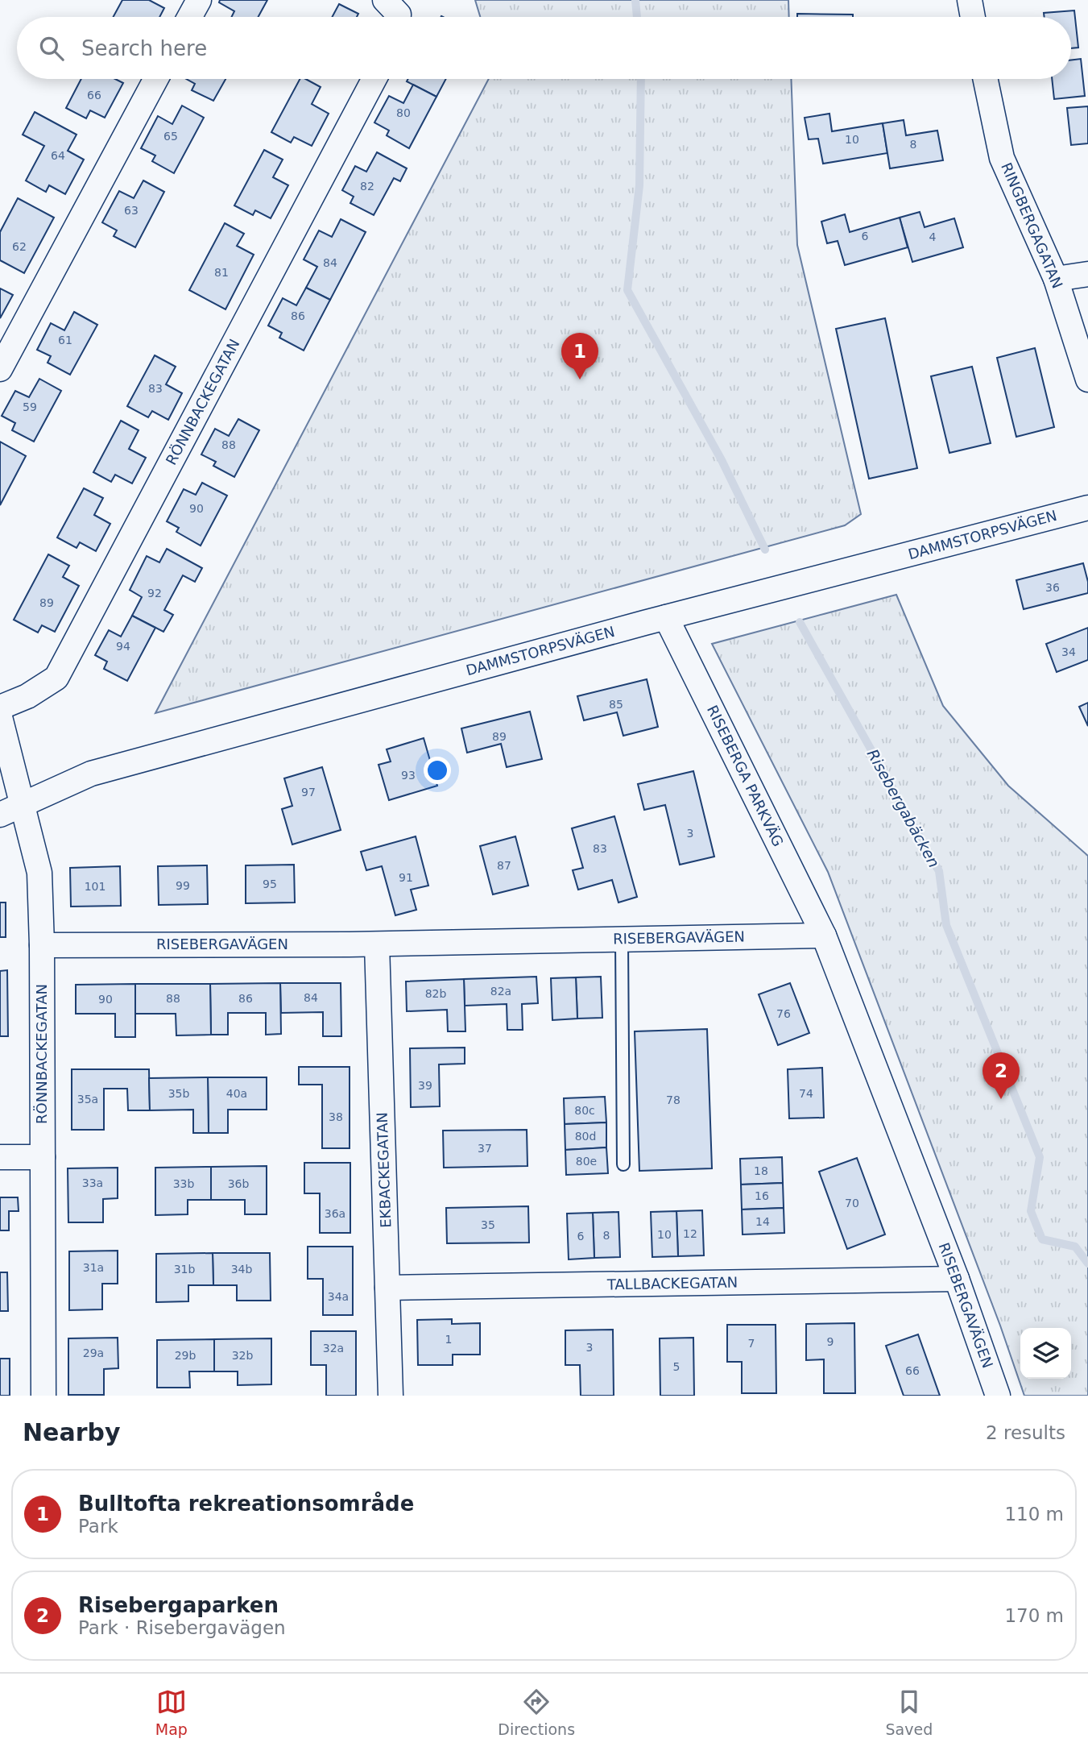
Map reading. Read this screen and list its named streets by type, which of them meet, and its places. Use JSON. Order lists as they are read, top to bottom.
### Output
{
  "streets": {
    "street": [
      "RINGBERGAGATAN",
      "RÖNNBACKEGATAN",
      "DAMMSTORPSVÄGEN",
      "RISEBERGA PARKVÄG",
      "RISEBERGAVÄGEN",
      "EKBACKEGATAN",
      "TALLBACKEGATAN"
    ]
  },
  "crossings": [
    ["RÖNNBACKEGATAN", "DAMMSTORPSVÄGEN"],
    ["RÖNNBACKEGATAN", "RISEBERGAVÄGEN"],
    ["DAMMSTORPSVÄGEN", "RISEBERGA PARKVÄG"],
    ["RISEBERGA PARKVÄG", "RISEBERGAVÄGEN"],
    ["RISEBERGAVÄGEN", "EKBACKEGATAN"],
    ["RISEBERGAVÄGEN", "TALLBACKEGATAN"],
    ["EKBACKEGATAN", "TALLBACKEGATAN"]
  ],
  "water": ["Risebergabäcken"],
  "house_numbers": [
    "66",
    "80",
    "65",
    "10",
    "8",
    "64",
    "82",
    "63",
    "6",
    "4",
    "62",
    "84",
    "81",
    "86",
    "61",
    "83",
    "59",
    "88",
    "90",
    "36",
    "92",
    "89",
    "94",
    "34",
    "85",
    "89",
    "93",
    "97",
    "3",
    "83",
    "87",
    "91",
    "95",
    "99",
    "101",
    "82a",
    "82b",
    "84",
    "88",
    "86",
    "90",
    "76",
    "39",
    "35b",
    "40a",
    "74",
    "35a",
    "78",
    "80c",
    "38",
    "80d",
    "37",
    "80e",
    "18",
    "33a",
    "33b",
    "36b",
    "16",
    "70",
    "36a",
    "14",
    "35",
    "12",
    "10",
    "8",
    "6",
    "31a",
    "31b",
    "34b",
    "34a",
    "1",
    "9",
    "7",
    "3",
    "32a",
    "29a",
    "29b",
    "32b",
    "5",
    "66"
  ],
  "page": {
    "search": "Search here",
    "pins": ["1", "2"],
    "heading": ["Nearby", "2 results"],
    "list": [
      {
        "mark": "1",
        "name": "Bulltofta rekreationsområde",
        "note": "Park",
        "value": "110 m"
      },
      {
        "mark": "2",
        "name": "Risebergaparken",
        "note": "Park · Risebergavägen",
        "value": "170 m"
      }
    ],
    "nav": ["Map", "Directions", "Saved"]
  }
}
